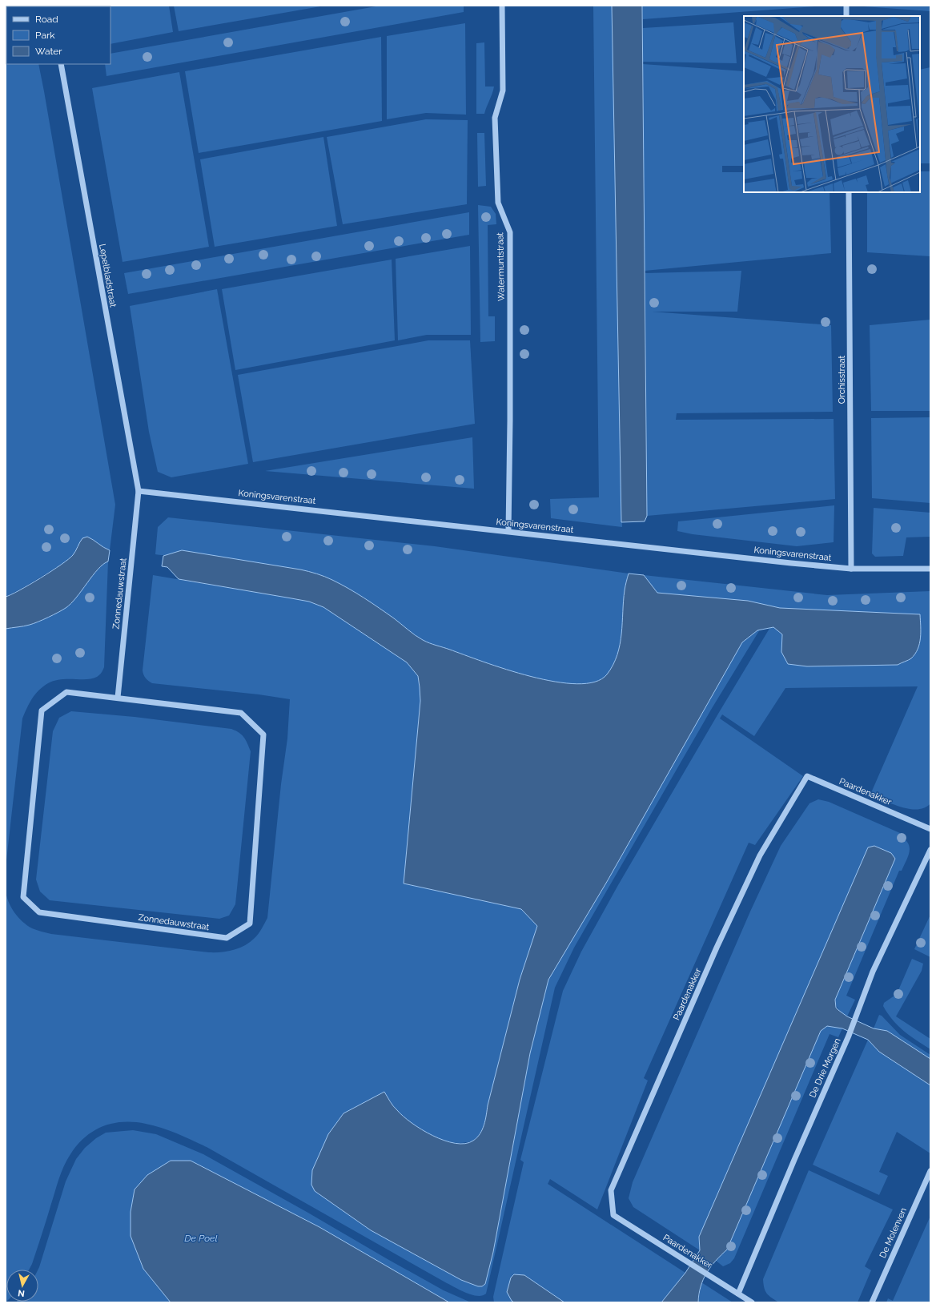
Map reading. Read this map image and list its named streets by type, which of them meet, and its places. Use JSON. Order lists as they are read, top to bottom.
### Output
{
  "streets": {
    "street": [
      "Watermuntstraat",
      "Lepelbladstraat",
      "Orchisstraat",
      "Koningsvarenstraat",
      "Zonnedauwstraat",
      "Paardenakker",
      "De Drie Morgen",
      "De Molenven"
    ]
  },
  "crossings": [
    ["Watermuntstraat", "Koningsvarenstraat"],
    ["Lepelbladstraat", "Koningsvarenstraat"],
    ["Lepelbladstraat", "Zonnedauwstraat"],
    ["Orchisstraat", "Koningsvarenstraat"],
    ["Koningsvarenstraat", "Zonnedauwstraat"],
    ["Paardenakker", "De Drie Morgen"]
  ],
  "water": ["De Poel"],
  "legend": ["Road", "Park", "Water"],
  "north": "bottom"
}
